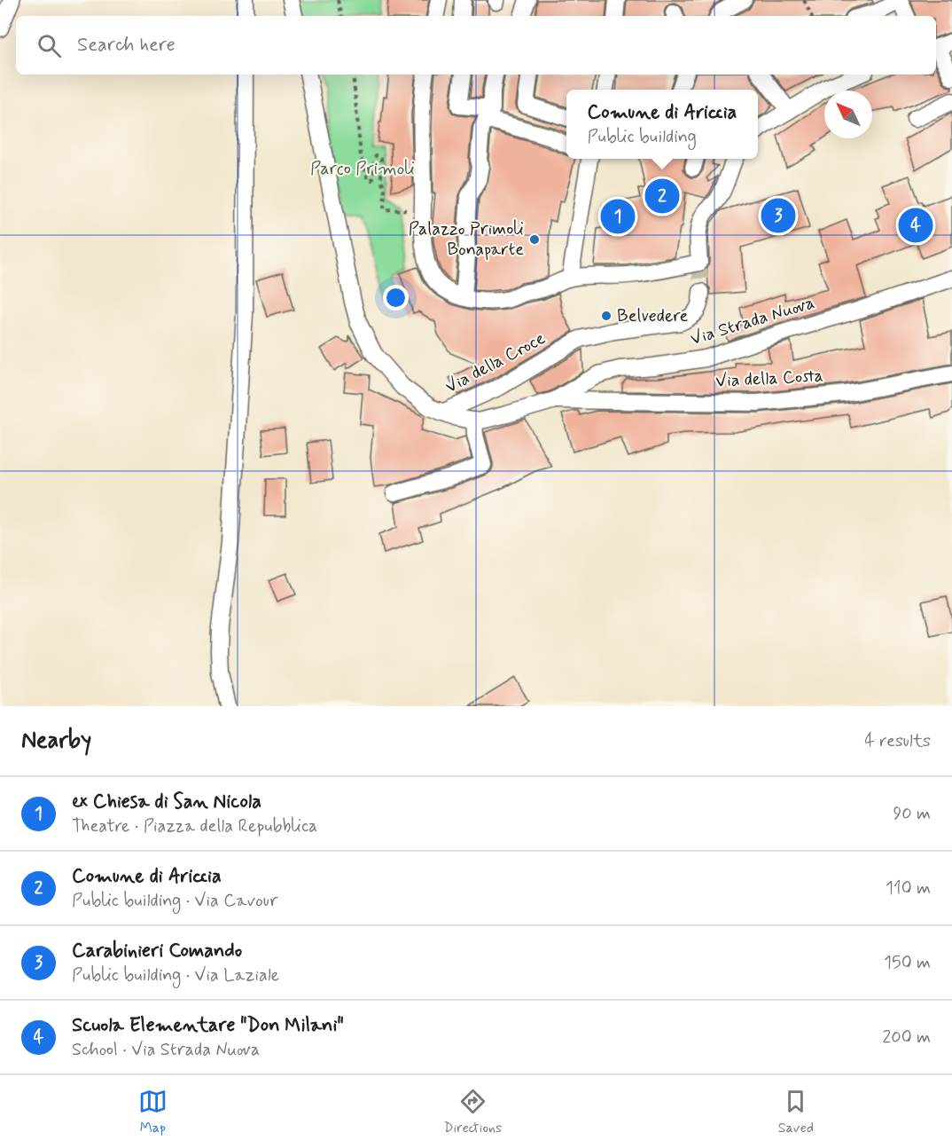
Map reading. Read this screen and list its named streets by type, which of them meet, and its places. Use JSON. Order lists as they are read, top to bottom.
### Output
{
  "streets": {
    "street": ["Via Strada Nuova", "Via della Croce", "Via della Costa"]
  },
  "crossings": [
    ["Via Strada Nuova", "Via della Croce"],
    ["Via Strada Nuova", "Via della Costa"]
  ],
  "parks": ["Parco Primoli"],
  "places": ["Palazzo Primoli Bonaparte", "Belvedere"],
  "north": "top left",
  "page": {
    "search": "Search here",
    "popup": ["Comune di Ariccia", "Public building"],
    "pins": [
      "2",
      "3",
      "1",
      "4"
    ],
    "heading": ["Nearby", "4 results"],
    "list": [
      {
        "mark": "1",
        "name": "ex Chiesa di San Nicola",
        "note": "Theatre · Piazza della Repubblica",
        "value": "90 m"
      },
      {
        "mark": "2",
        "name": "Comune di Ariccia",
        "note": "Public building · Via Cavour",
        "value": "110 m"
      },
      {
        "mark": "3",
        "name": "Carabinieri Comando",
        "note": "Public building · Via Laziale",
        "value": "150 m"
      },
      {
        "mark": "4",
        "name": "Scuola Elementare \"Don Milani\"",
        "note": "School · Via Strada Nuova",
        "value": "200 m"
      }
    ],
    "nav": ["Map", "Directions", "Saved"]
  }
}
